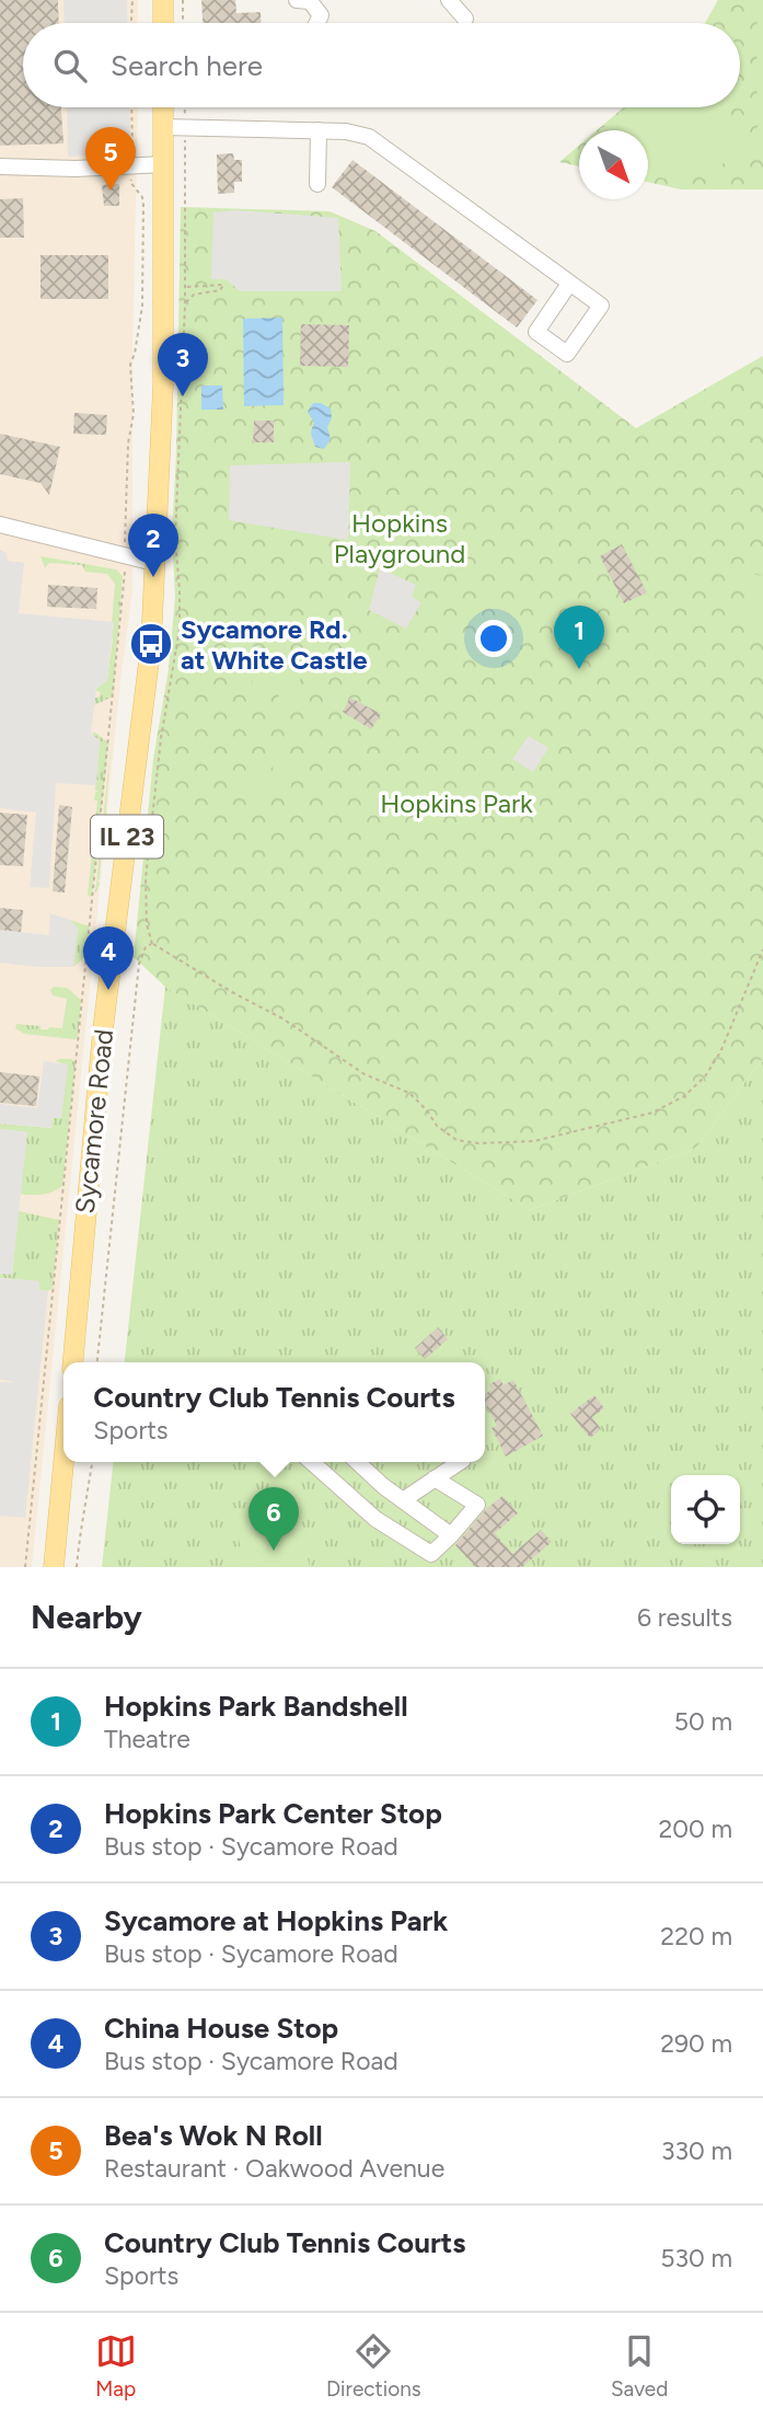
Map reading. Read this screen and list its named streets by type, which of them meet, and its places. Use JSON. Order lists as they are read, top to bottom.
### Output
{
  "streets": {
    "main road": ["IL 23", "Sycamore Road"]
  },
  "parks": ["Hopkins Playground", "Hopkins Park"],
  "places": {
    "bus stop": ["Sycamore Rd. at White Castle"]
  },
  "north": "bottom right",
  "page": {
    "search": "Search here",
    "pins": [
      "5",
      "3",
      "2",
      "1",
      "4",
      "6"
    ],
    "popup": ["Country Club Tennis Courts", "Sports"],
    "heading": ["Nearby", "6 results"],
    "list": [
      {
        "mark": "1",
        "name": "Hopkins Park Bandshell",
        "note": "Theatre",
        "value": "50 m"
      },
      {
        "mark": "2",
        "name": "Hopkins Park Center Stop",
        "note": "Bus stop · Sycamore Road",
        "value": "200 m"
      },
      {
        "mark": "3",
        "name": "Sycamore at Hopkins Park",
        "note": "Bus stop · Sycamore Road",
        "value": "220 m"
      },
      {
        "mark": "4",
        "name": "China House Stop",
        "note": "Bus stop · Sycamore Road",
        "value": "290 m"
      },
      {
        "mark": "5",
        "name": "Bea's Wok N Roll",
        "note": "Restaurant · Oakwood Avenue",
        "value": "330 m"
      },
      {
        "mark": "6",
        "name": "Country Club Tennis Courts",
        "note": "Sports",
        "value": "530 m"
      }
    ],
    "nav": ["Map", "Directions", "Saved"]
  }
}
